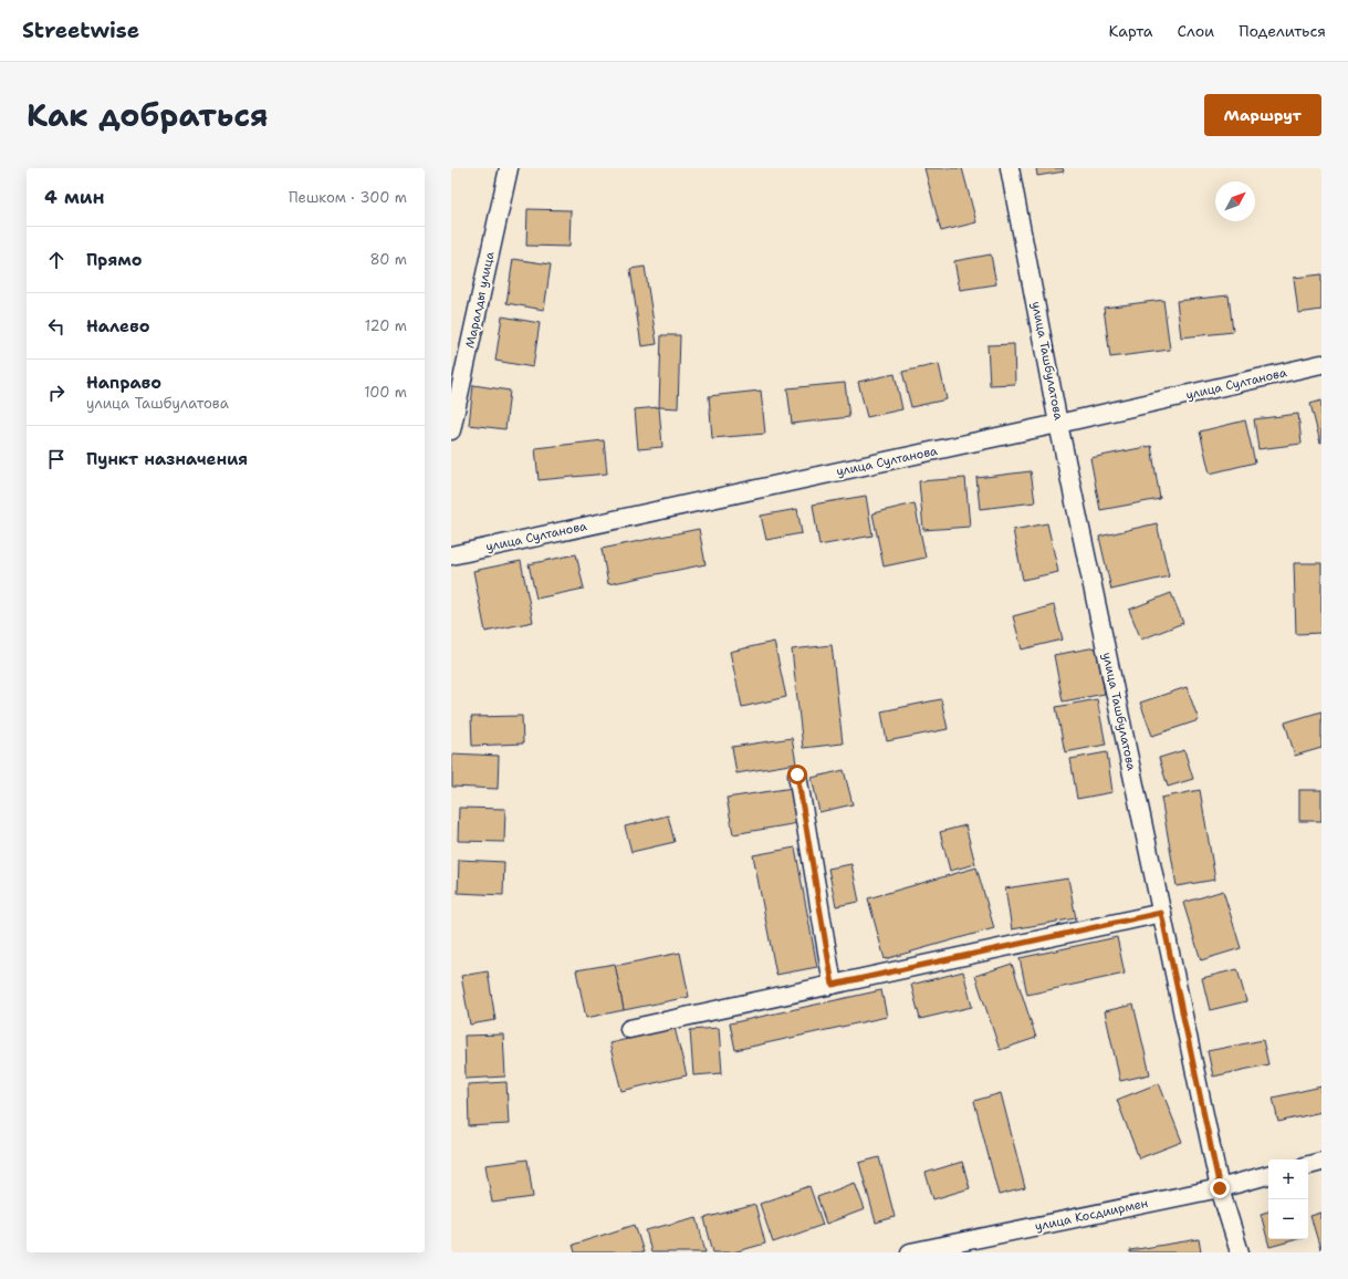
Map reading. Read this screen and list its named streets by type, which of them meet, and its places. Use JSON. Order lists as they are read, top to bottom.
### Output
{
  "streets": {
    "street": [
      "Маралды улица",
      "улица Ташбулатова",
      "улица Султанова",
      "улица Косдиирмен"
    ]
  },
  "crossings": [
    ["улица Ташбулатова", "улица Султанова"],
    ["улица Ташбулатова", "улица Косдиирмен"]
  ],
  "north": "top right",
  "page": {
    "header": "Streetwise",
    "nav": ["Карта", "Слои", "Поделиться"],
    "title": "Как добраться",
    "buttons": "Маршрут",
    "heading": ["4 мин", "Пешком · 300 m"],
    "list": [
      ["Прямо", "80 m"],
      ["Налево", "120 m"],
      ["Направо", "улица Ташбулатова", "100 m"],
      "Пункт назначения"
    ],
    "map_buttons": ["+", "−"]
  }
}
